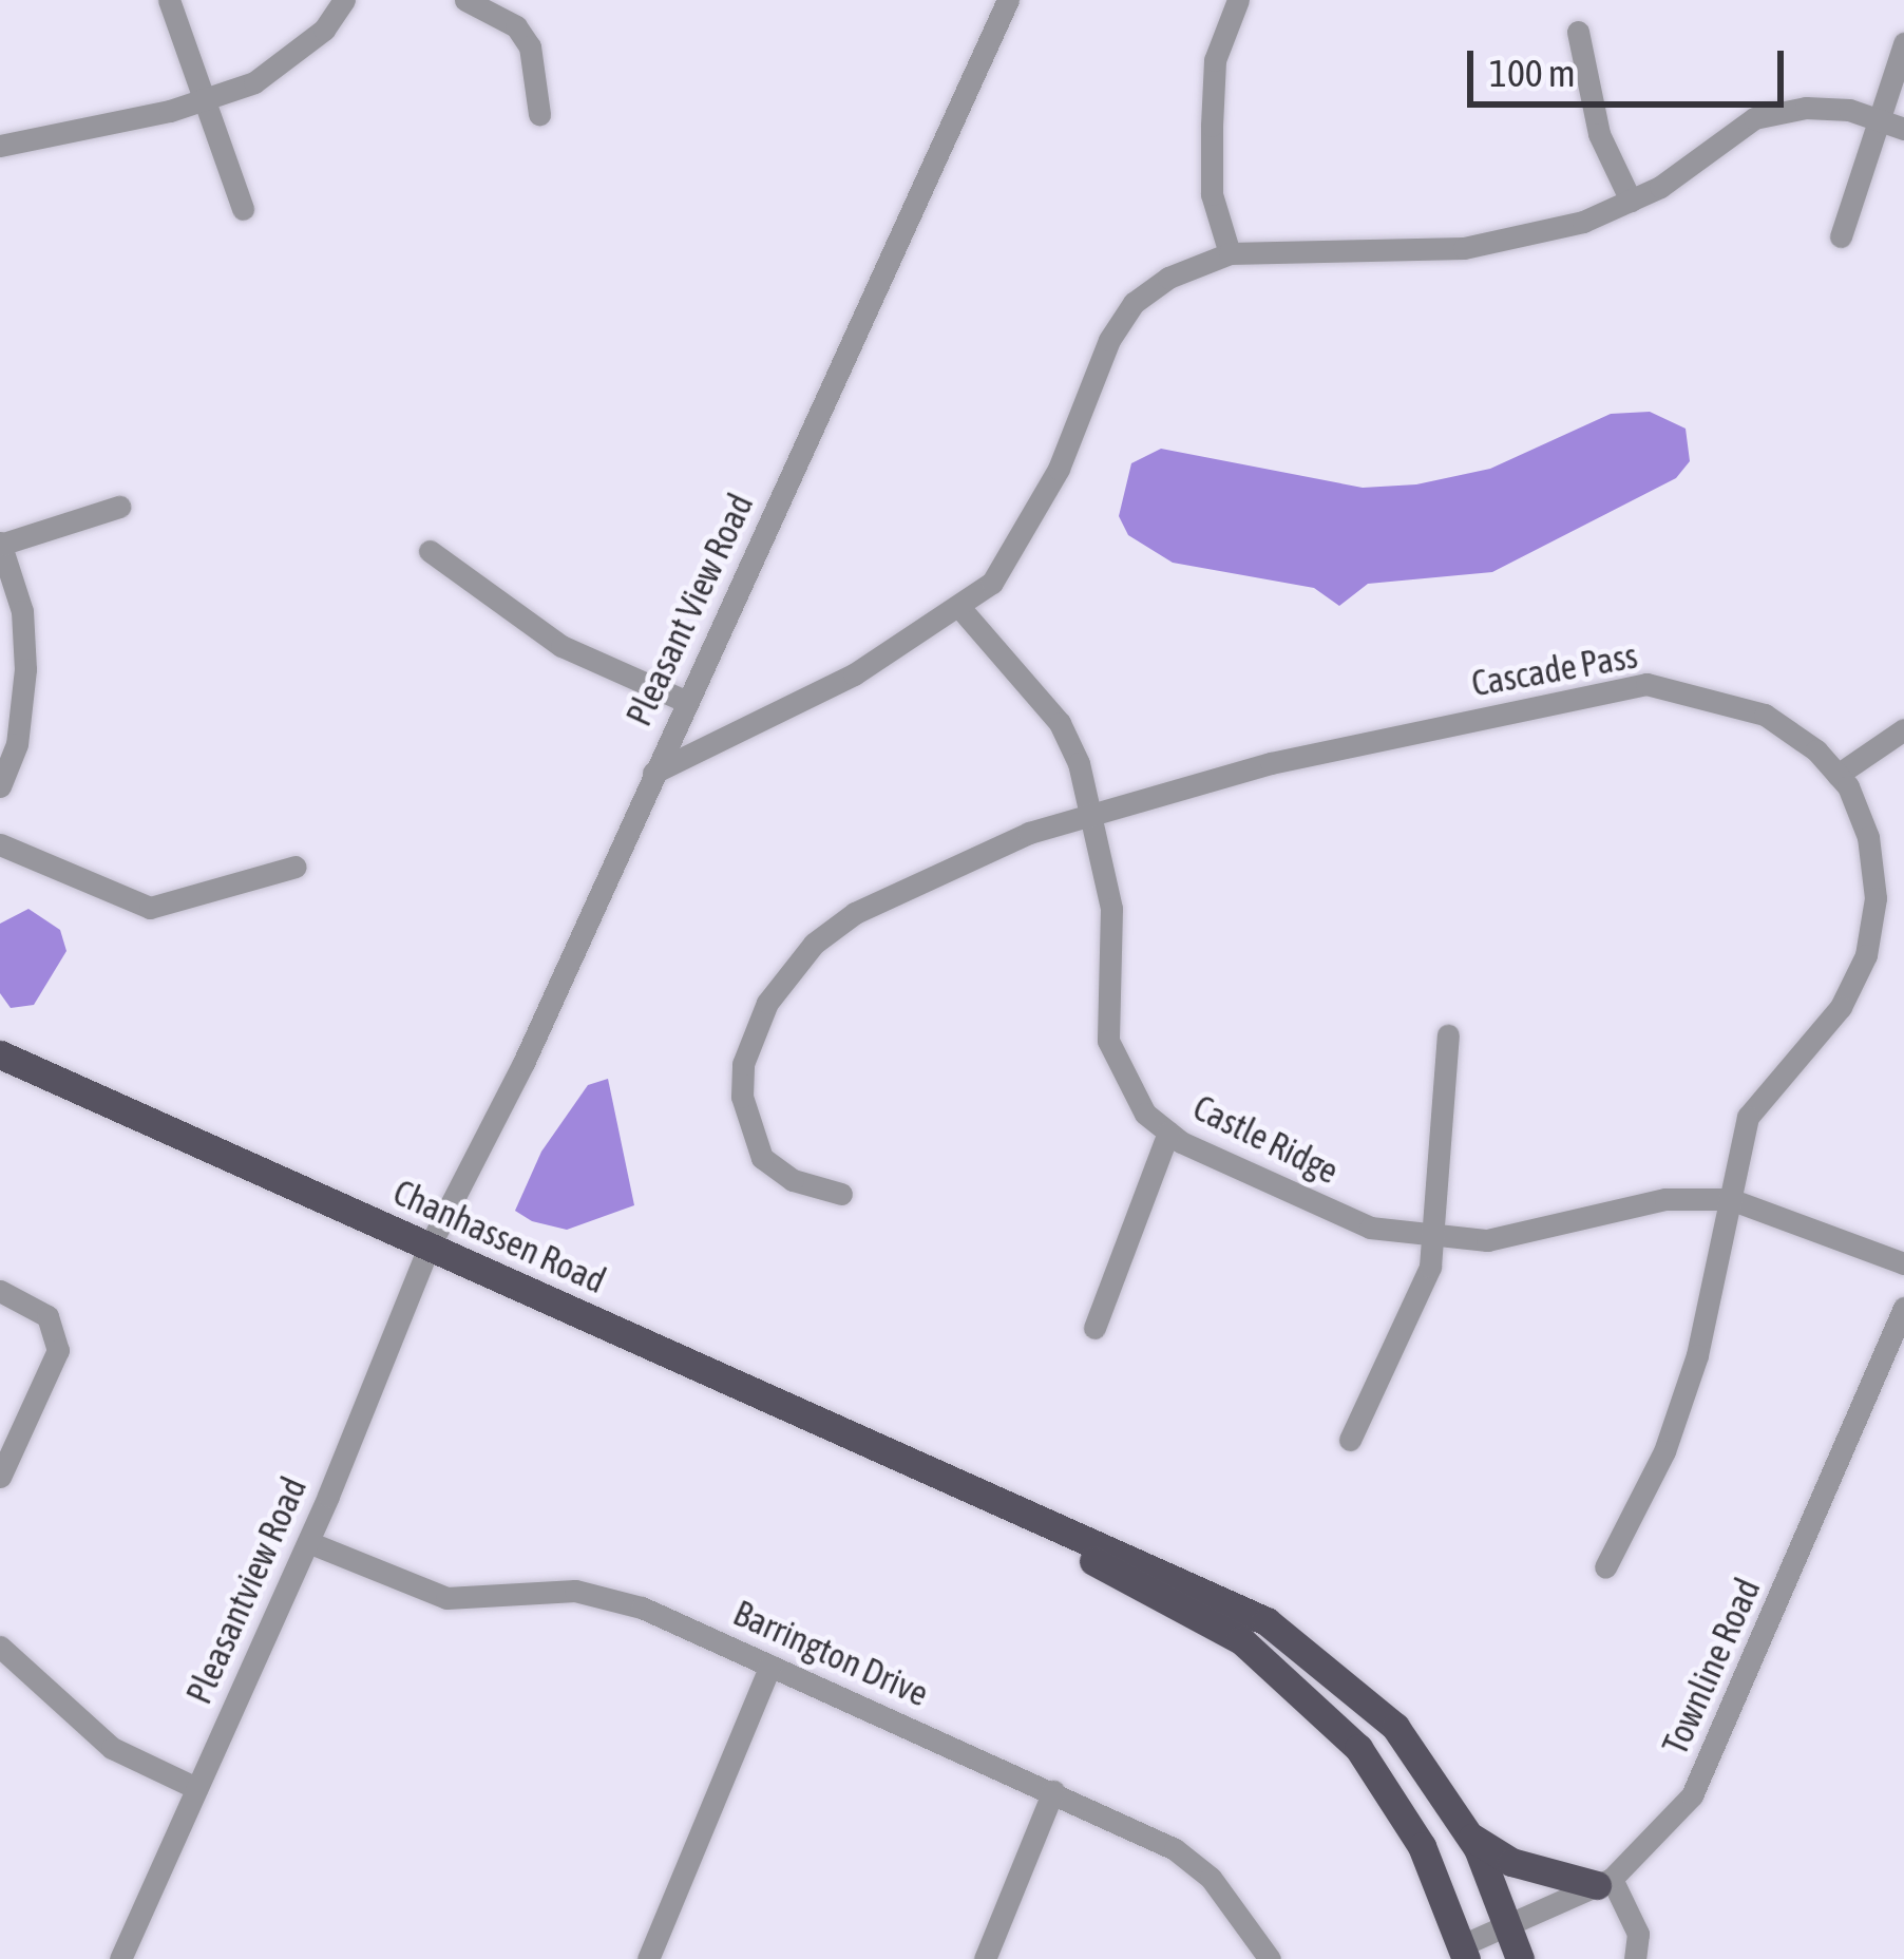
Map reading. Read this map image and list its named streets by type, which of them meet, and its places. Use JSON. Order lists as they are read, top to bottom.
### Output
{
  "streets": {
    "main road": ["Chanhassen Road"],
    "street": [
      "Pleasant View Road",
      "Cascade Pass",
      "Castle Ridge",
      "Pleasantview Road",
      "Barrington Drive",
      "Townline Road"
    ]
  },
  "crossings": [
    ["Pleasant View Road", "Chanhassen Road"],
    ["Pleasant View Road", "Pleasantview Road"],
    ["Cascade Pass", "Castle Ridge"],
    ["Chanhassen Road", "Pleasantview Road"],
    ["Pleasantview Road", "Barrington Drive"]
  ],
  "scale_bar": "100 m"
}
